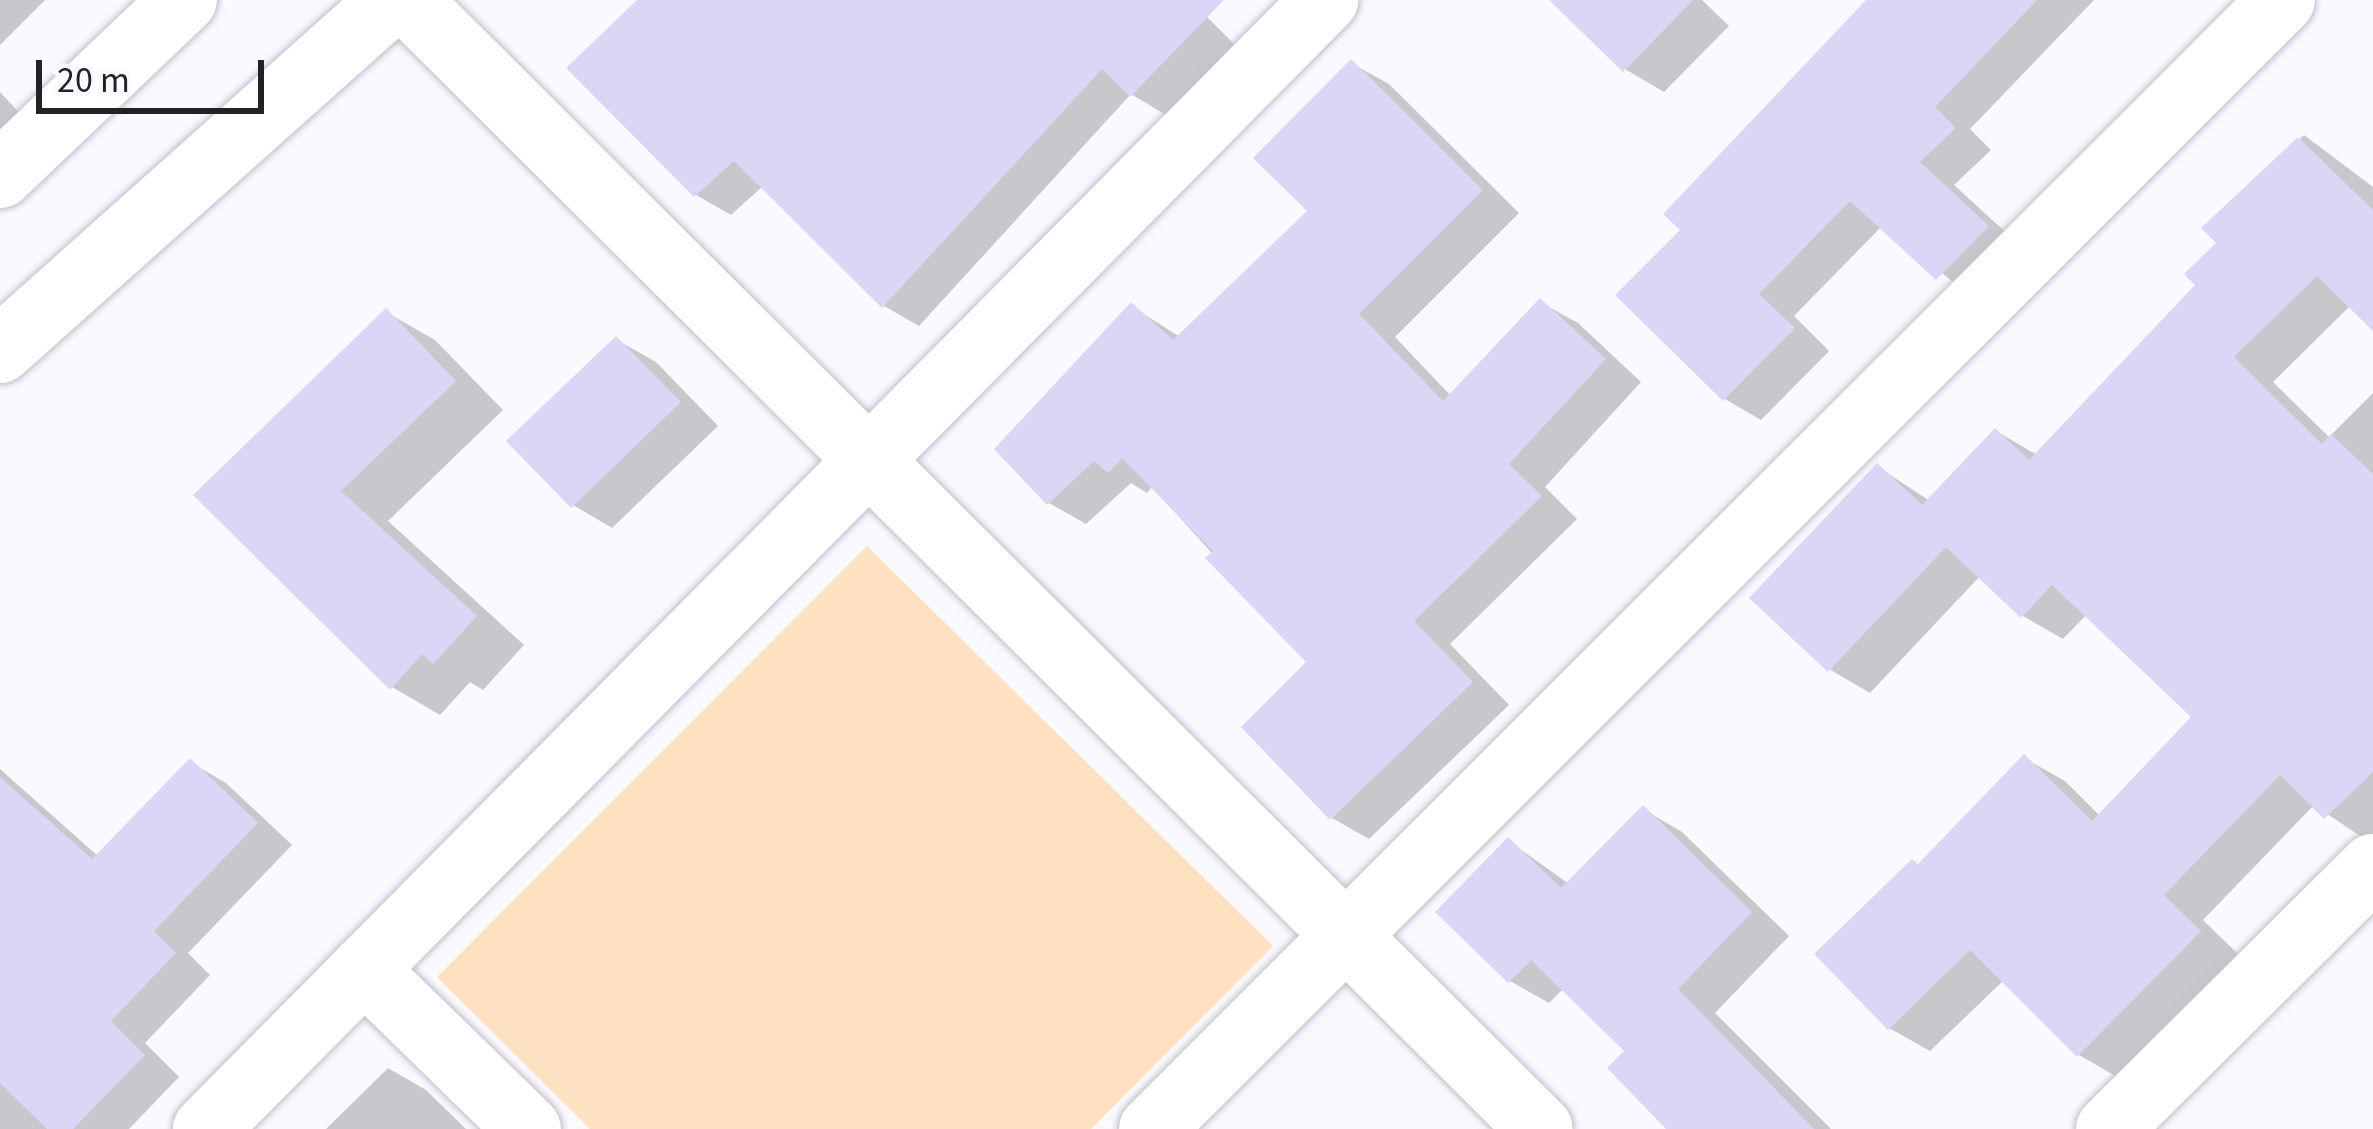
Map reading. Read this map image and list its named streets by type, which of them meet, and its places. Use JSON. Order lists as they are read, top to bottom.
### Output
{
  "scale_bar": "20 m"
}
